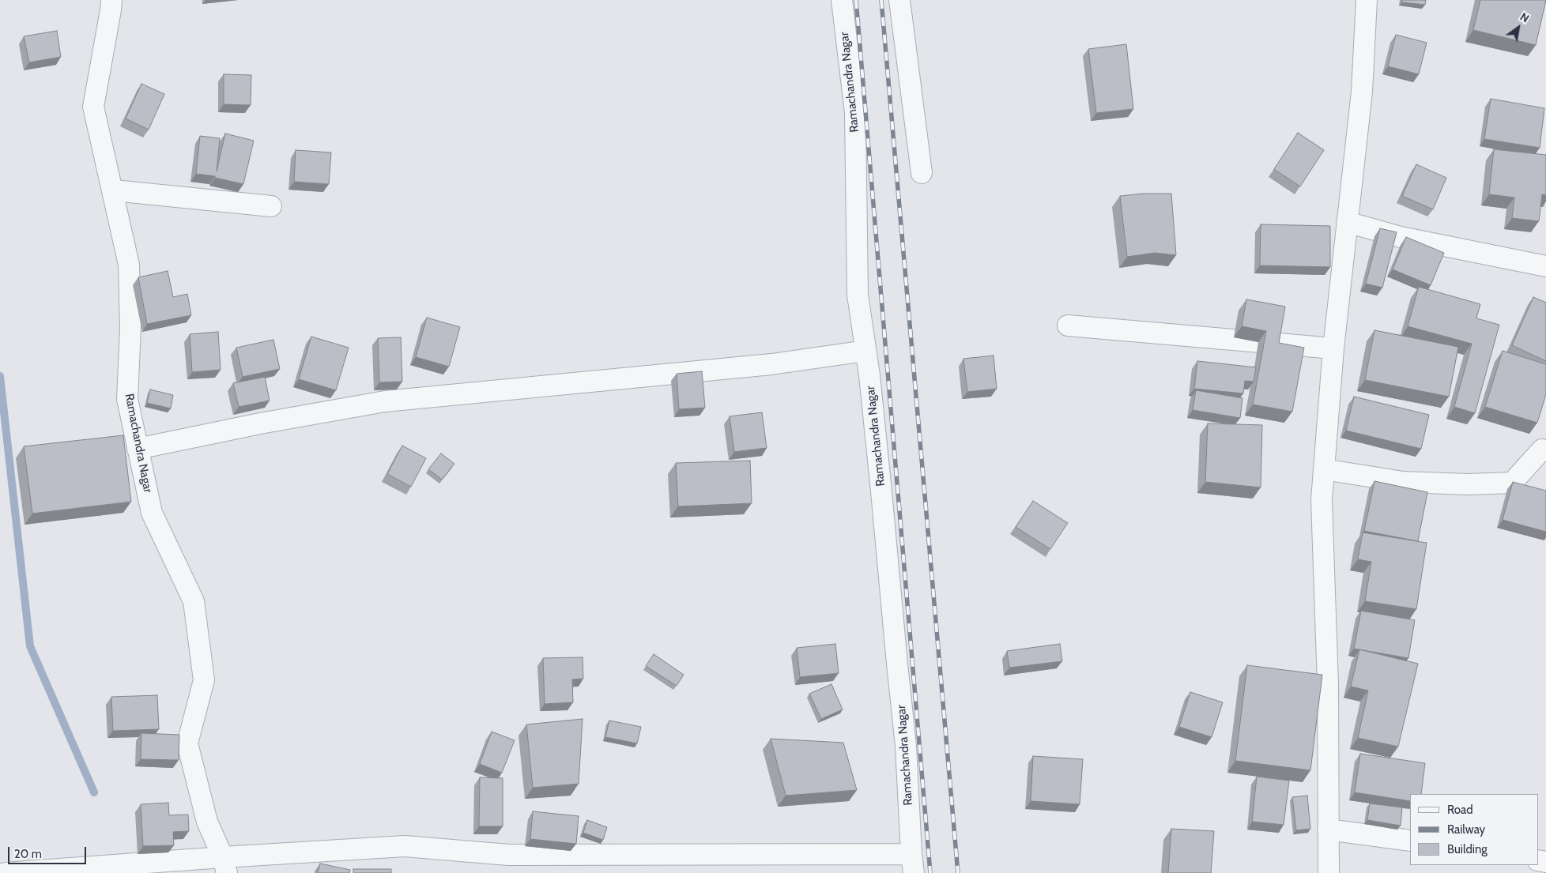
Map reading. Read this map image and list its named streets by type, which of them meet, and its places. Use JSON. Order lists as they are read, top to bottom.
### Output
{
  "streets": {
    "street": ["Ramachandra Nagar"]
  },
  "legend": ["Road", "Railway", "Building"],
  "scale_bar": "20 m",
  "north": "top right"
}
